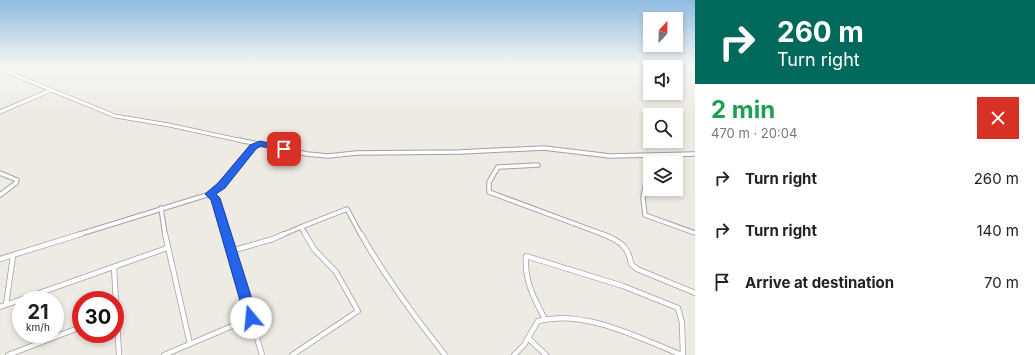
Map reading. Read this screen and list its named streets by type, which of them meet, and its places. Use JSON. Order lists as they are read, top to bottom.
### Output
{
  "north": "top",
  "page": {
    "turn": ["260 m", "Turn right"],
    "heading": ["2 min", "470 m · 20:04"],
    "list": [
      {
        "name": "Turn right",
        "value": "260 m"
      },
      {
        "name": "Turn right",
        "value": "140 m"
      },
      {
        "name": "Arrive at destination",
        "value": "70 m"
      }
    ],
    "speed": "21 km/h",
    "limit": "30"
  }
}
